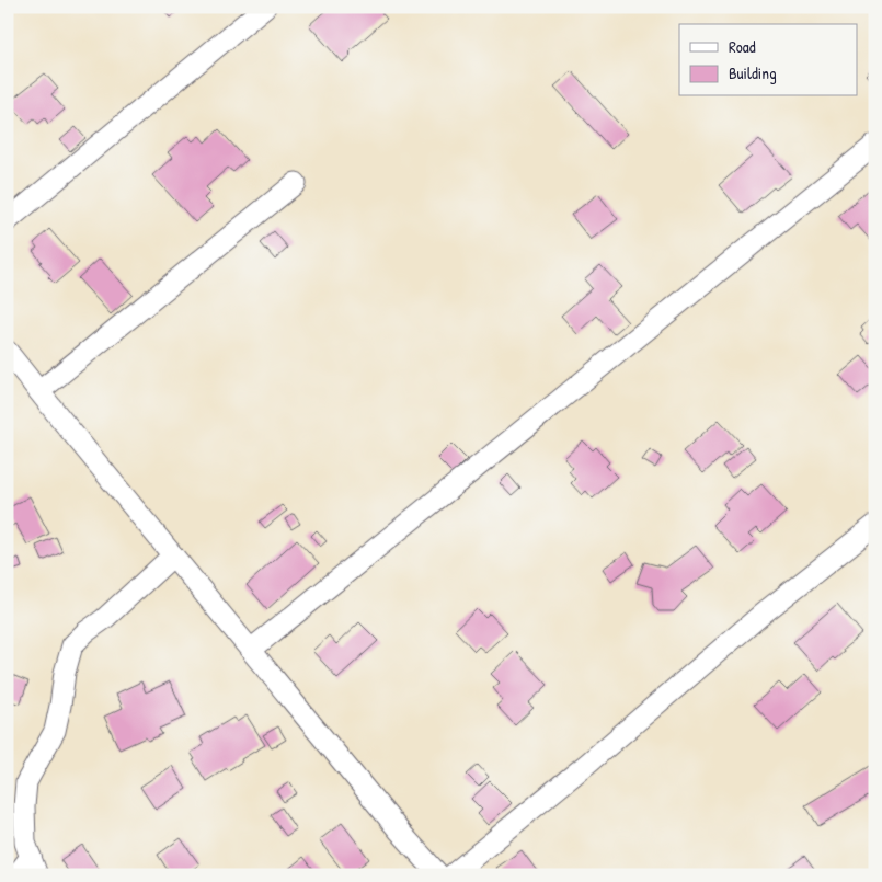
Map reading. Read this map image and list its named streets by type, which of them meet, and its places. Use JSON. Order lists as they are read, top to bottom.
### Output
{
  "legend": ["Road", "Building"]
}
